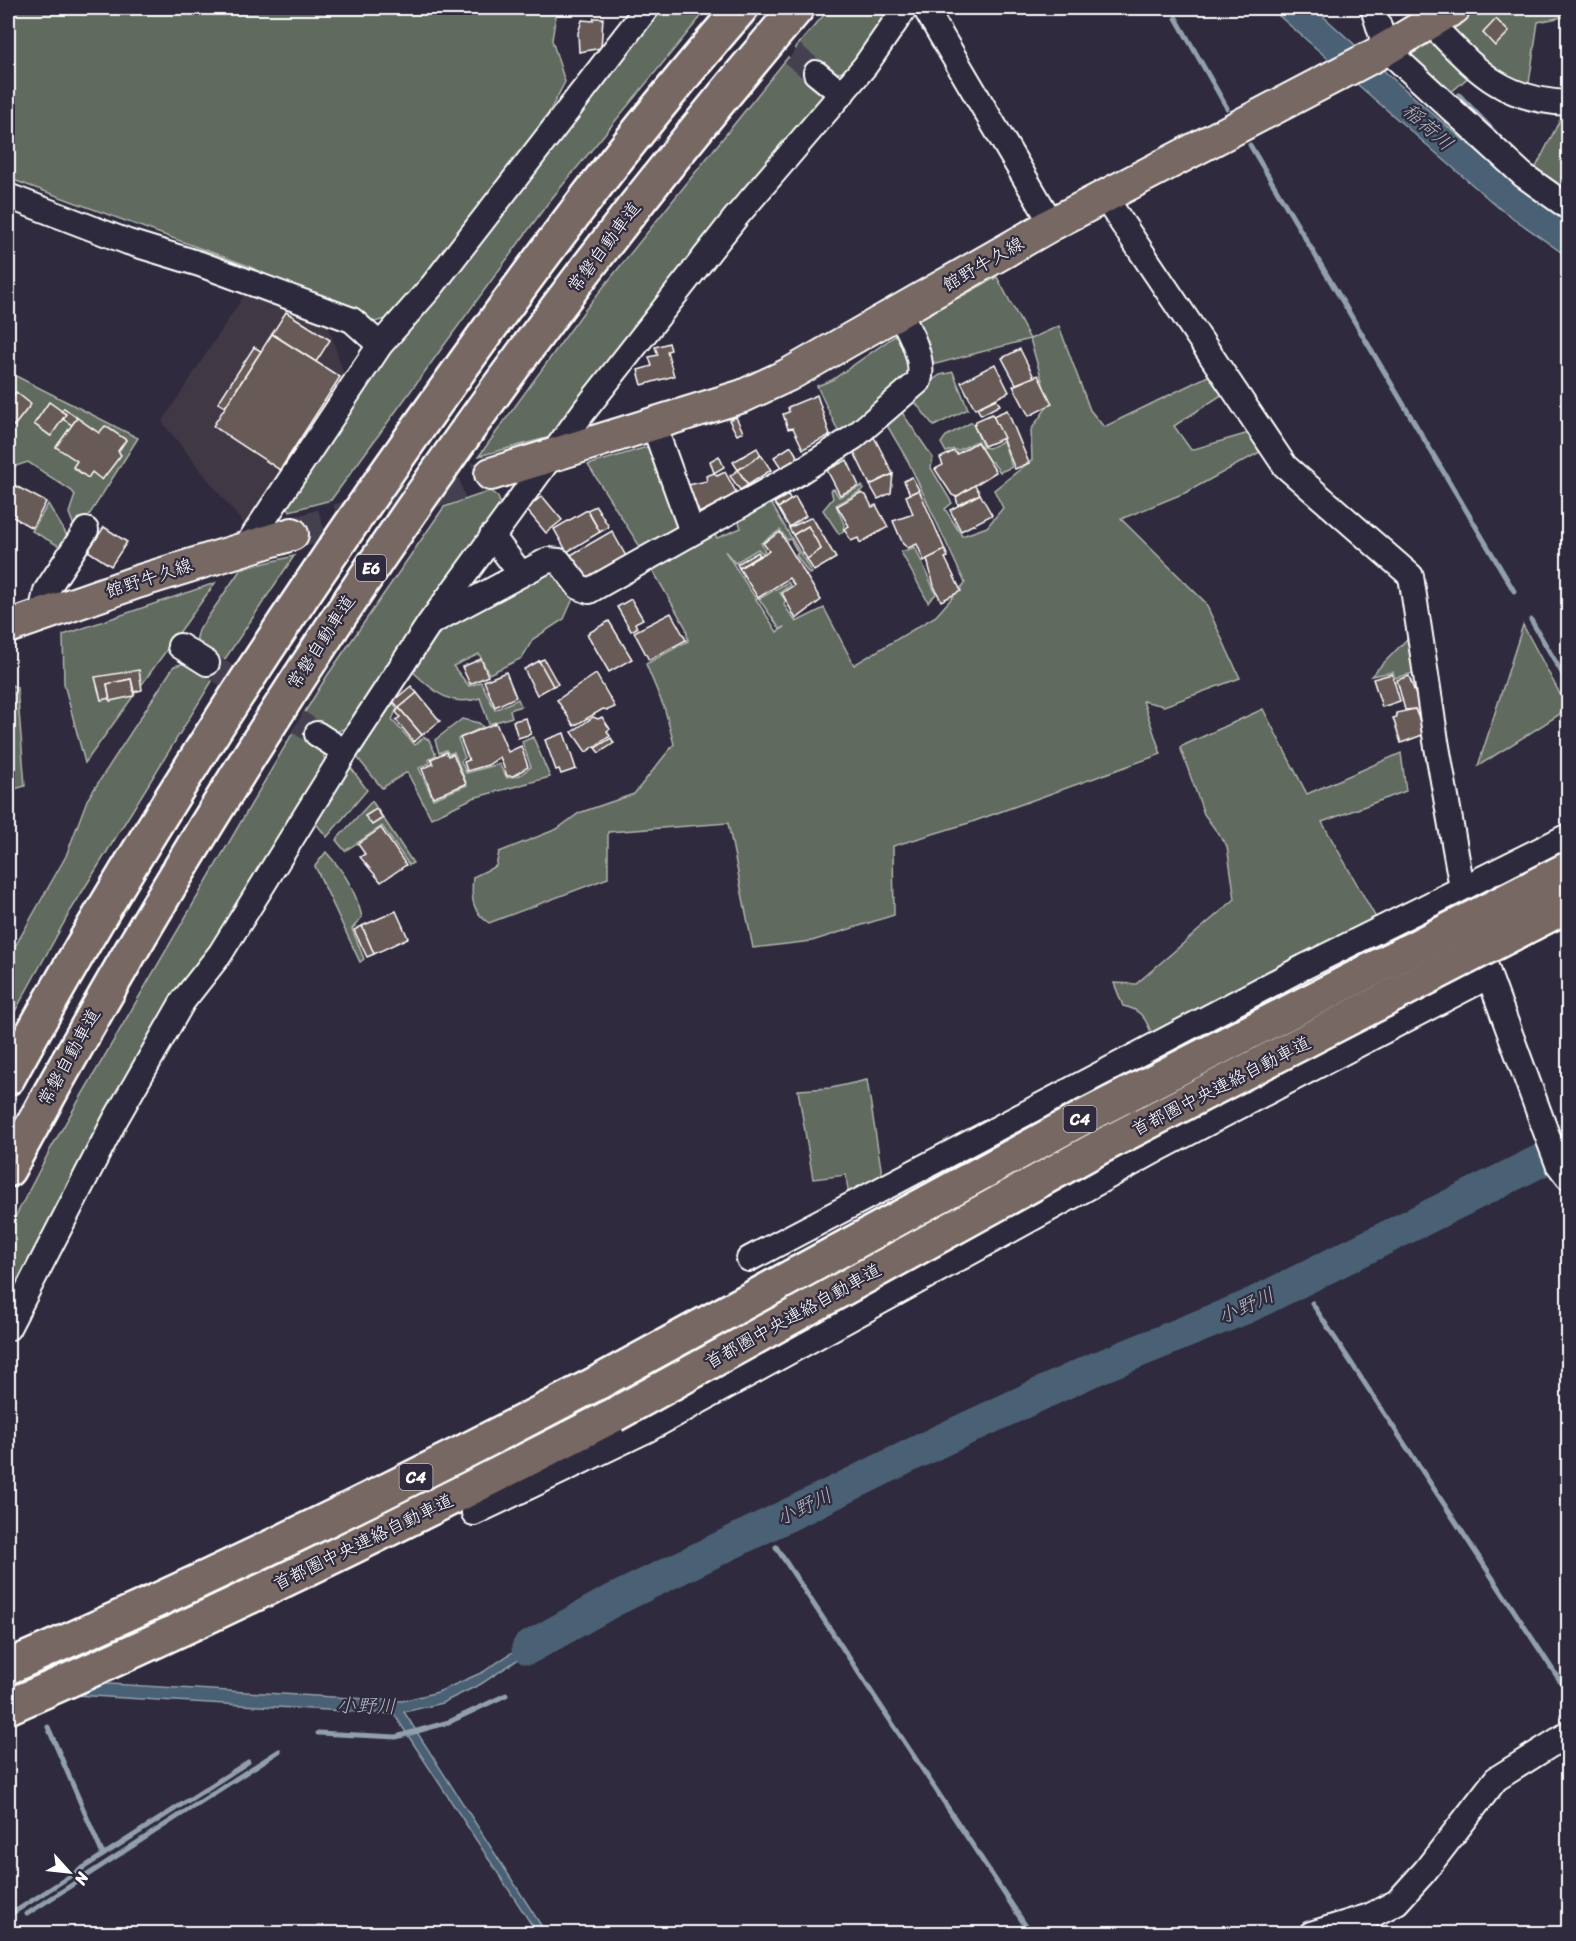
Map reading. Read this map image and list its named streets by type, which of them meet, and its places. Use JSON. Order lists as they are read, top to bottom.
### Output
{
  "streets": {
    "highway": [
      "常磐自動車道",
      "E6",
      "首都圏中央連絡自動車道",
      "C4"
    ],
    "main road": ["館野牛久線"]
  },
  "water": ["稲荷川", "小野川"],
  "north": "bottom right"
}
